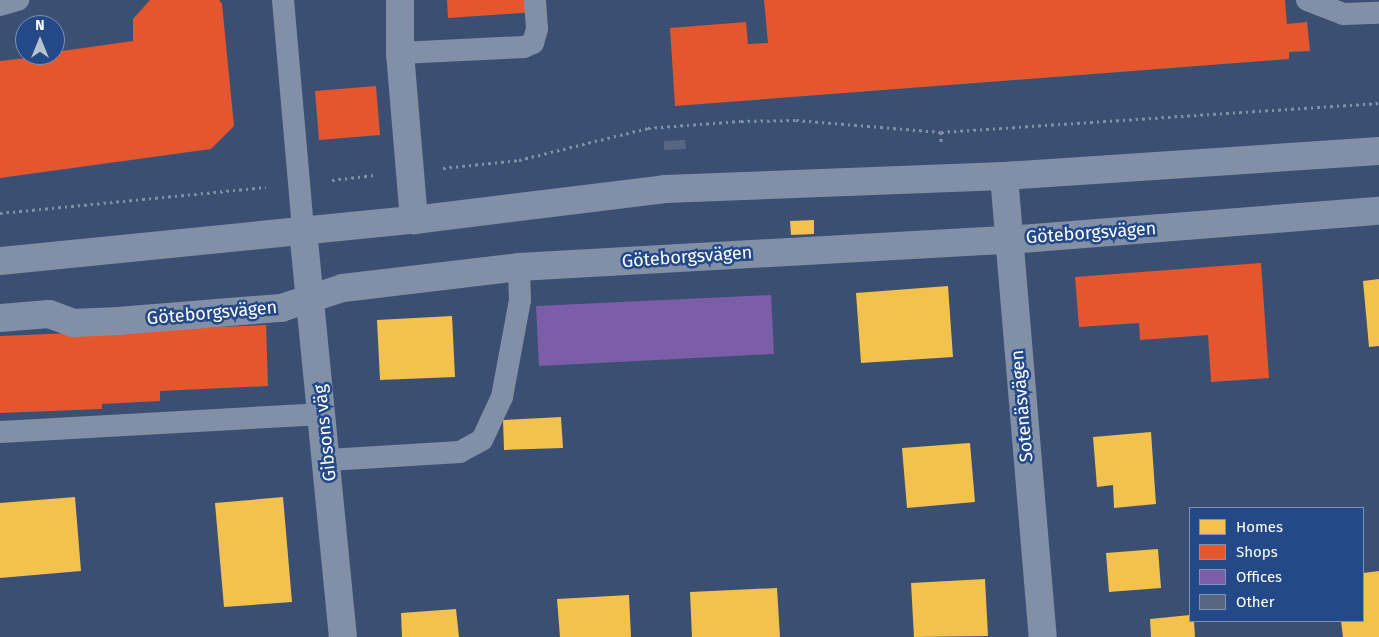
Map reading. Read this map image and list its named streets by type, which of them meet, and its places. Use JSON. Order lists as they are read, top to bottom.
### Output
{
  "streets": {
    "street": ["Göteborgsvägen", "Sotenäsvägen", "Gibsons väg"]
  },
  "crossings": [
    ["Göteborgsvägen", "Sotenäsvägen"],
    ["Göteborgsvägen", "Gibsons väg"]
  ],
  "legend": [
    "Homes",
    "Shops",
    "Offices",
    "Other"
  ],
  "north": "top"
}
